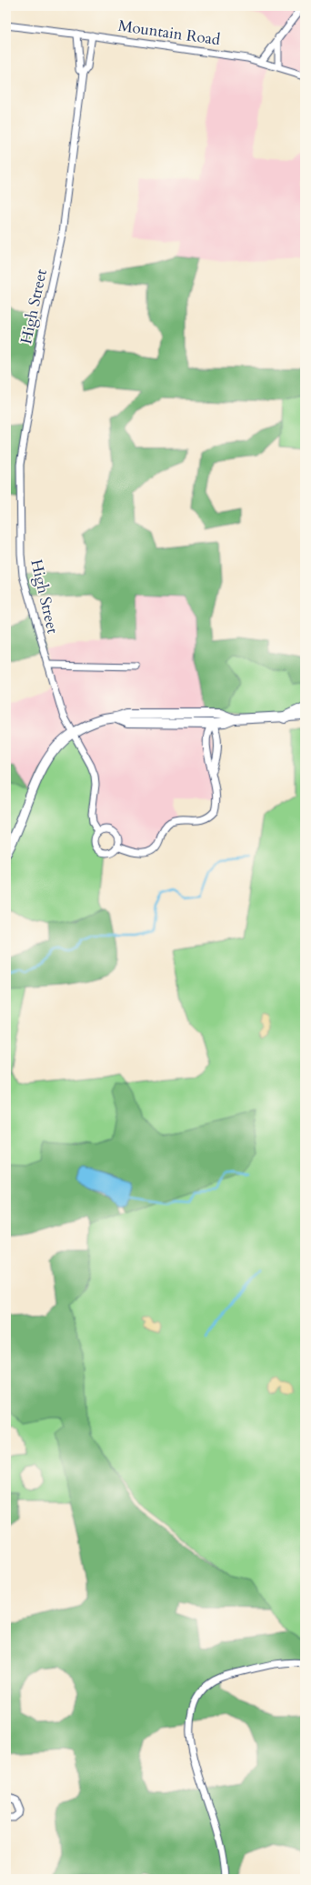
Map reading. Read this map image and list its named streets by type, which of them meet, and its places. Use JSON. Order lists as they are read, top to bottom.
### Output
{
  "streets": {
    "street": ["Mountain Road", "High Street"]
  },
  "crossings": [
    ["Mountain Road", "High Street"]
  ]
}
